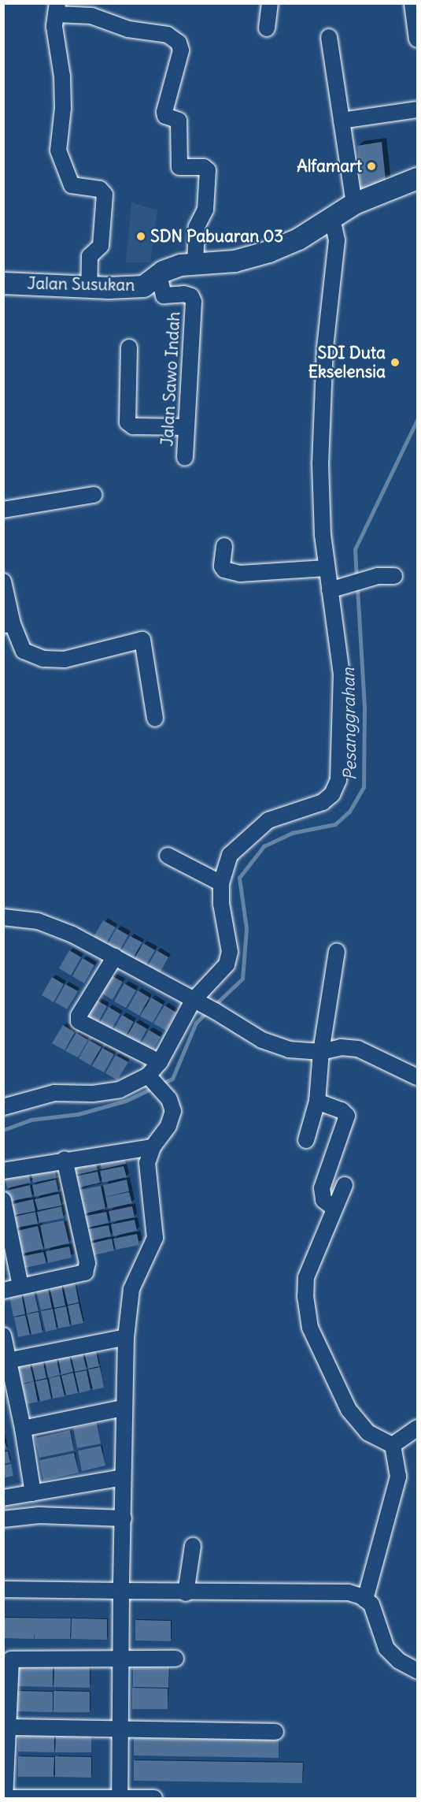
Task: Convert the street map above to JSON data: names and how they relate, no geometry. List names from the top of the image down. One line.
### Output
{"streets":{"street":["Jalan Susukan","Jalan Sawo Indah"]},"crossings":[["Jalan Susukan","Jalan Sawo Indah"]],"water":["Pesanggrahan"],"places":["Alfamart","SDN Pabuaran 03","SDI Duta Ekselensia"]}
